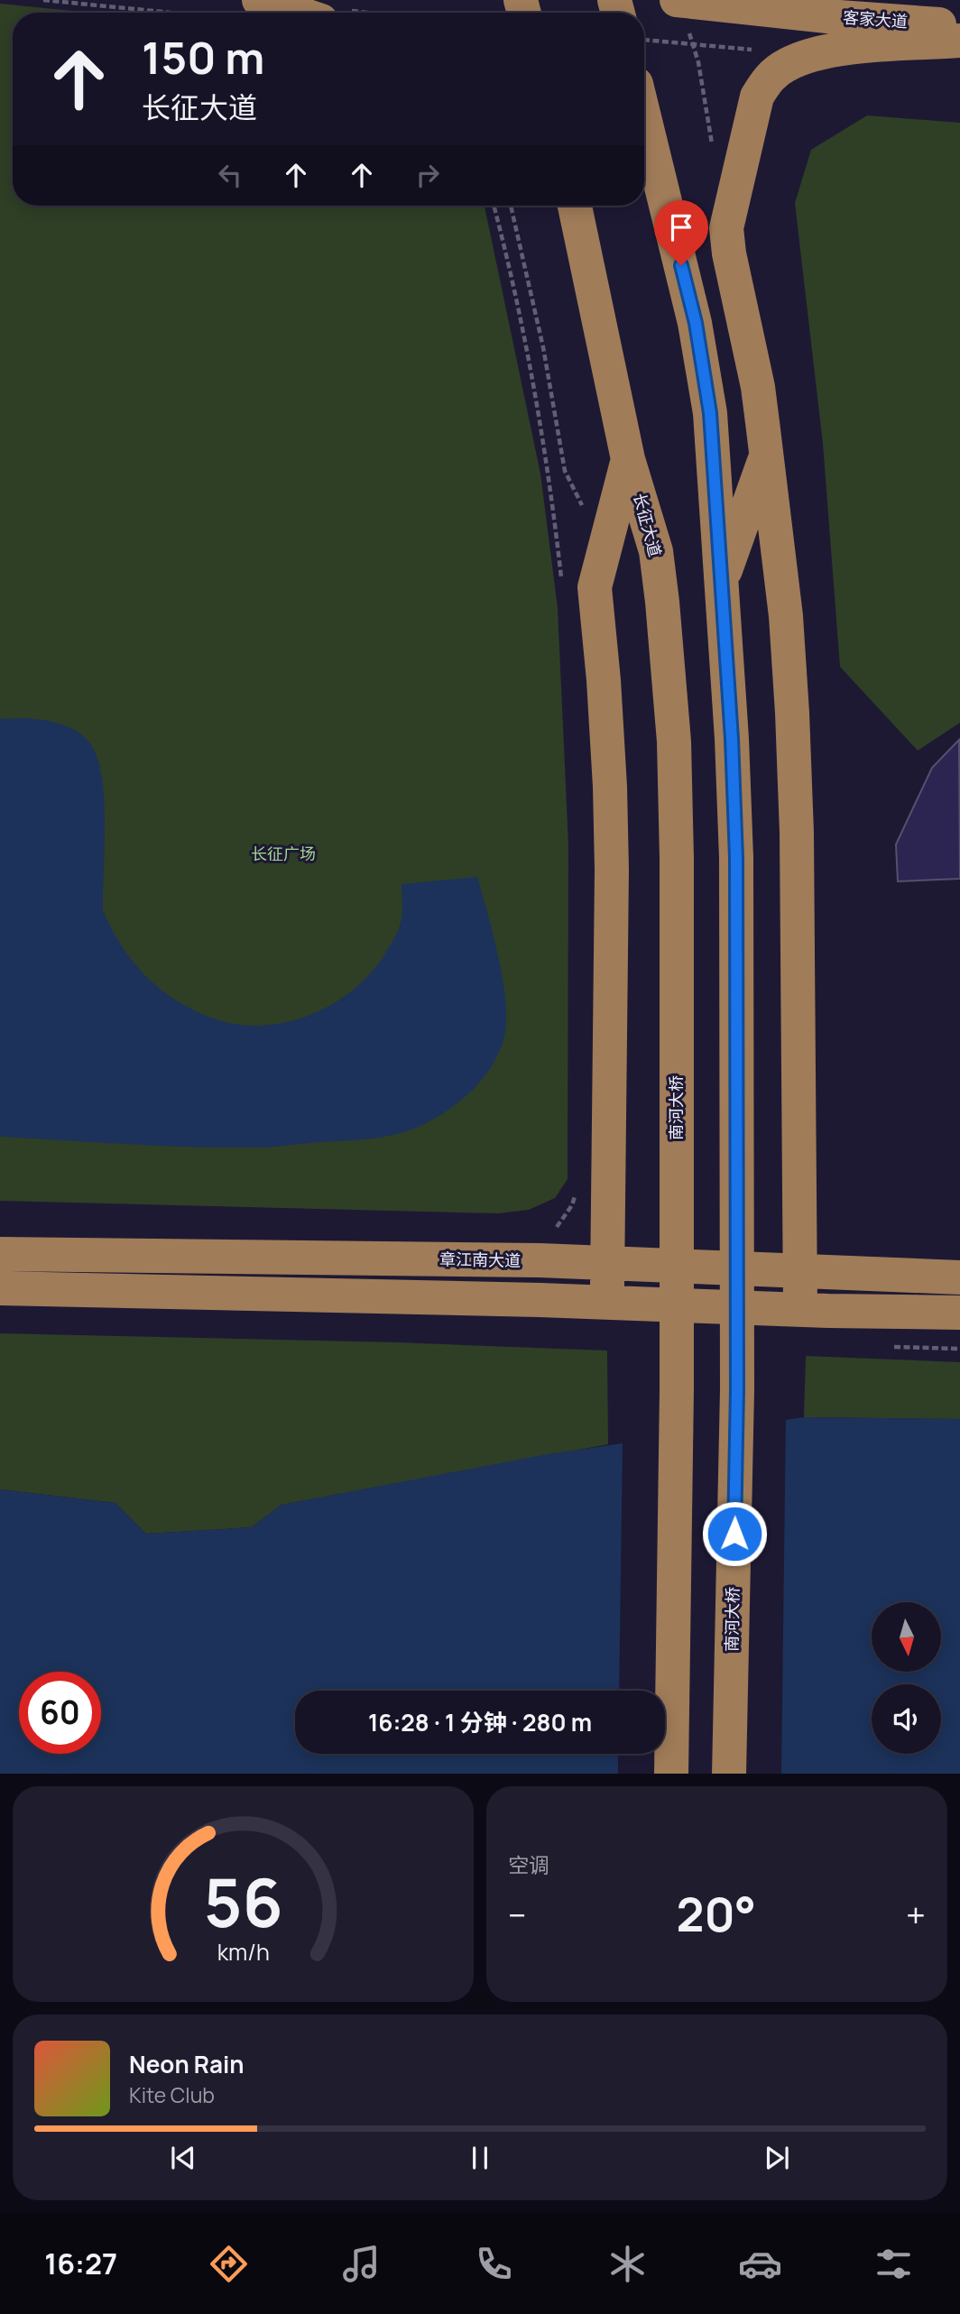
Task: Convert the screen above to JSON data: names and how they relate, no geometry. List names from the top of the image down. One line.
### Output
{"streets":{"main road":["客家大道","长征大道","南河大桥","章江南大道"]},"crossings":[["长征大道","南河大桥"]],"parks":["长征广场"],"north":"bottom","page":{"turn":["150 m","长征大道"],"limit":"60","trip":"16:28 · 1 分钟 · 280 m","tile":"空调","heat":["−","20°","+"],"song":["Neon Rain","Kite Club"],"tabs":"16:27","gauge":["56","km/h"]}}
